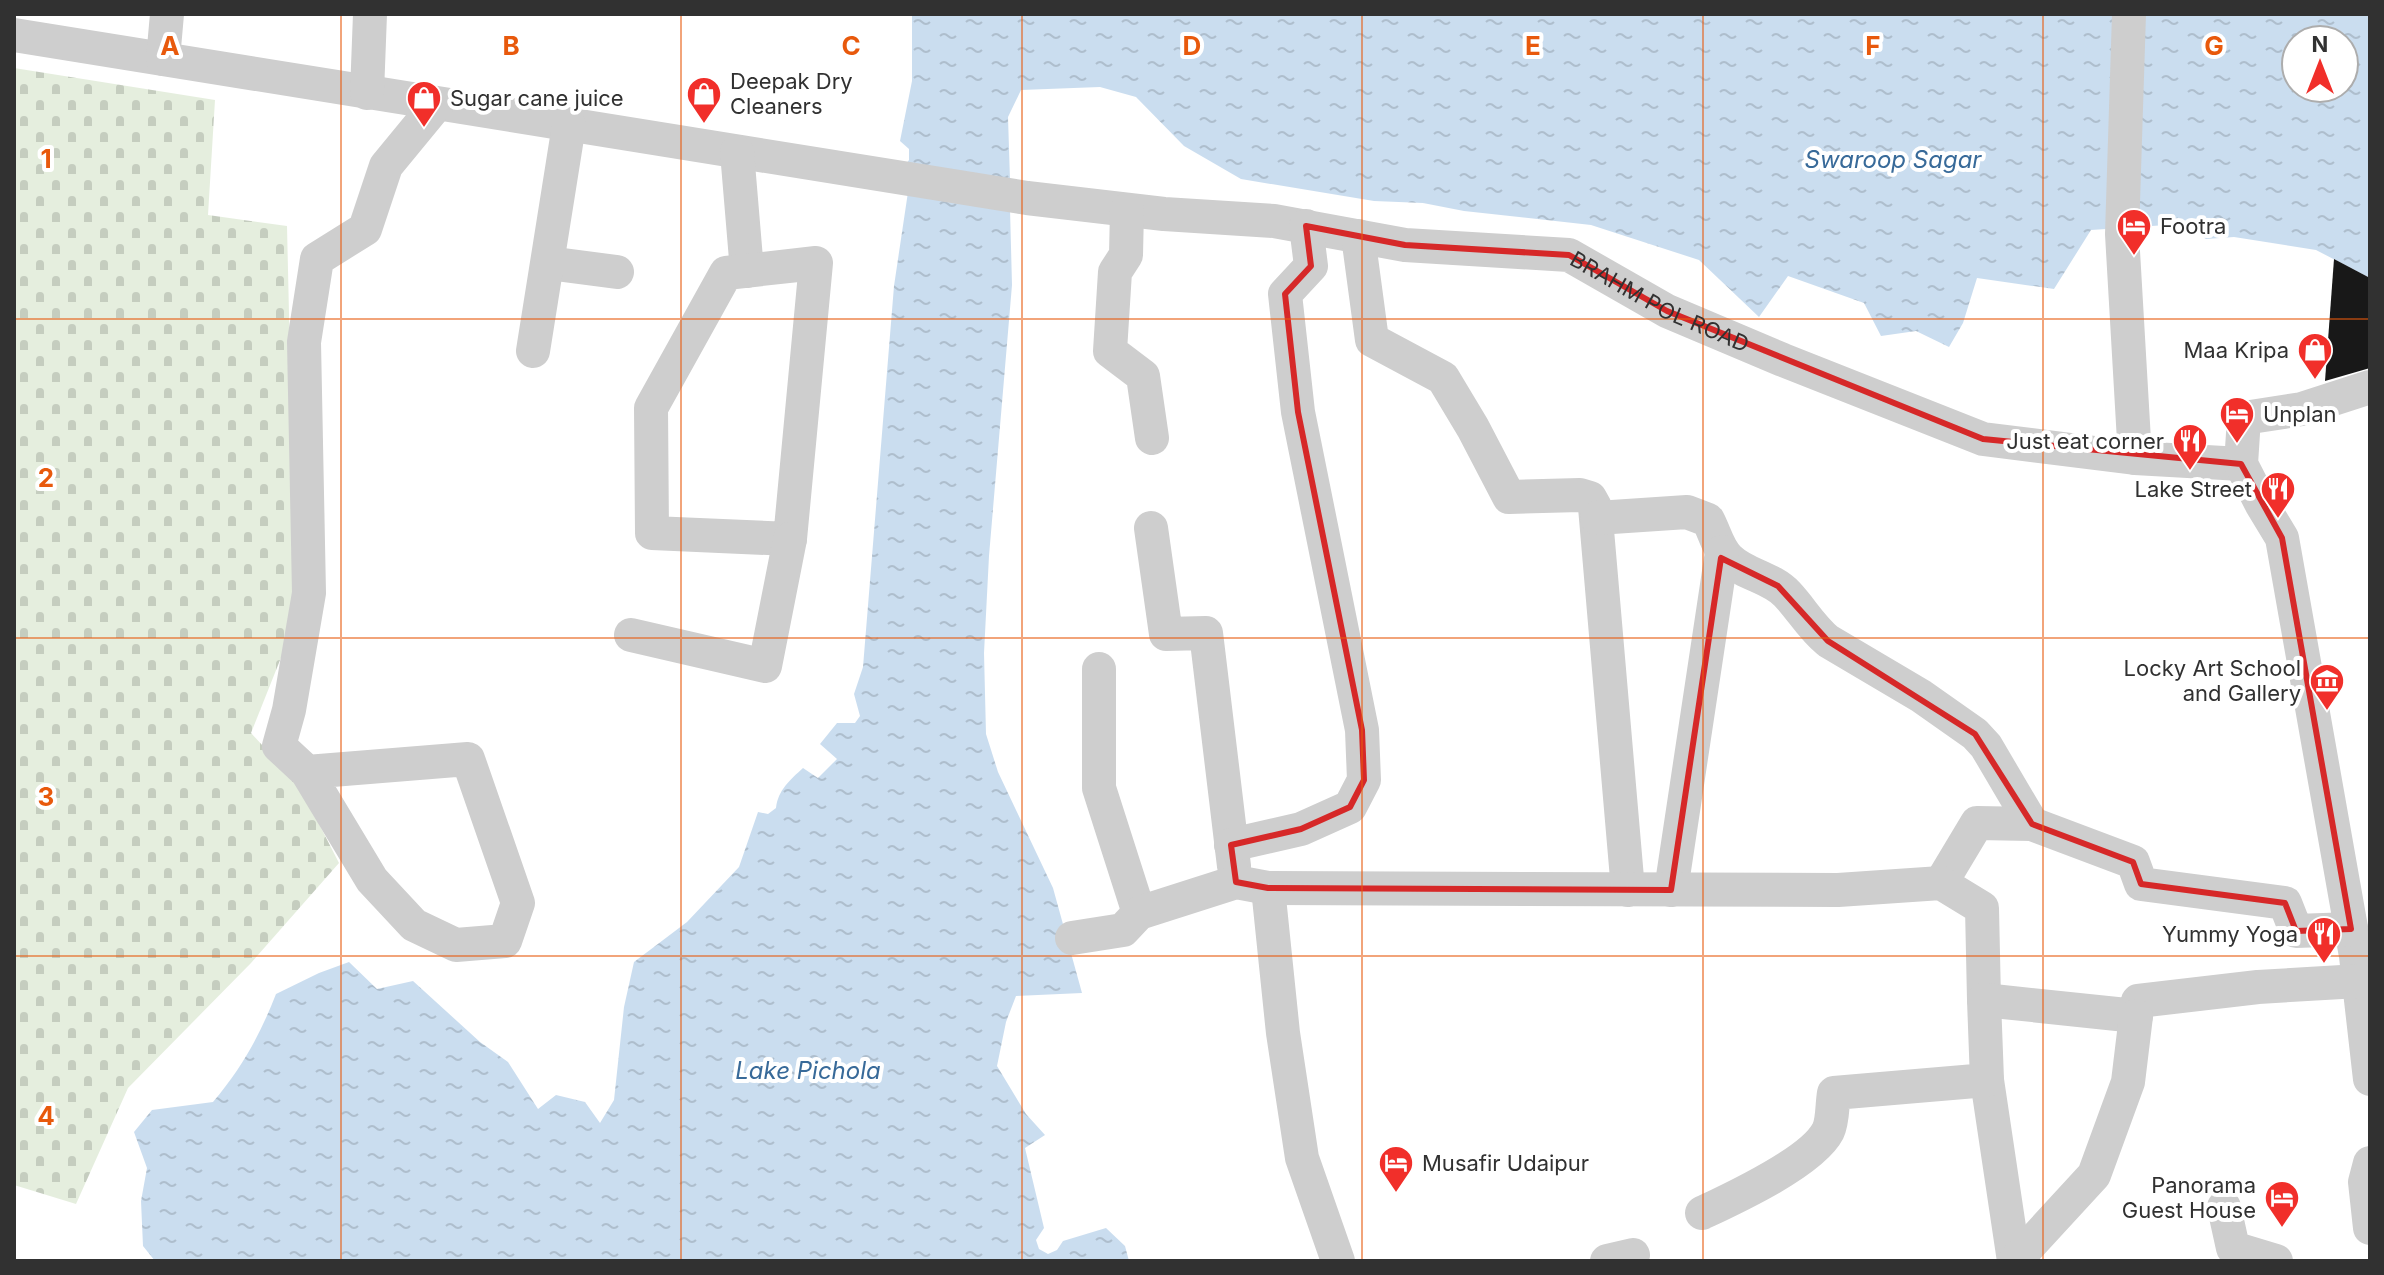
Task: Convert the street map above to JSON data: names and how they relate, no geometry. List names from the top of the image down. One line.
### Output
{"streets":{"street":["BRAHM POL ROAD"]},"water":["Swaroop Sagar","Lake Pichola"],"places":{"shop":["Deepak Dry Cleaners","Sugar cane juice","Maa Kripa"],"hotel":["Footra","Unplan","Musafir Udaipur","Panorama Guest House"],"restaurant":["Just eat corner","Lake Street","Yummy Yoga"],"museum":["Locky Art School and Gallery"]},"north":"top","grid":{"columns":["A","B","C","D","E","F","G"],"rows":["1","2","3","4"]}}
